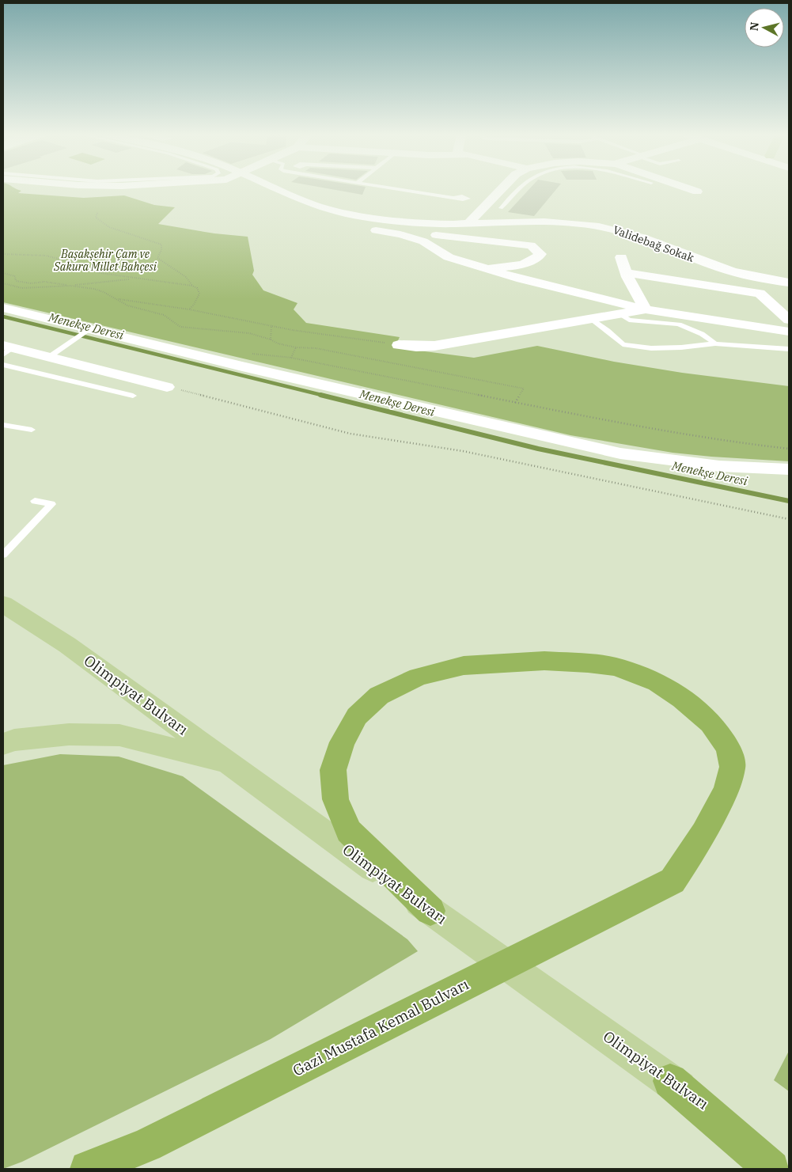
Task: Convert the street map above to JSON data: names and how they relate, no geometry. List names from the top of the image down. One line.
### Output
{"streets":{"highway":["Gazi Mustafa Kemal Bulvarı"],"main road":["Olimpiyat Bulvarı"],"street":["Validebağ Sokak"]},"crossings":[["Olimpiyat Bulvarı","Gazi Mustafa Kemal Bulvarı"]],"water":["Menekşe Deresi"],"parks":["Başakşehir Çam ve Sakura Millet Bahçesi"],"north":"left"}
